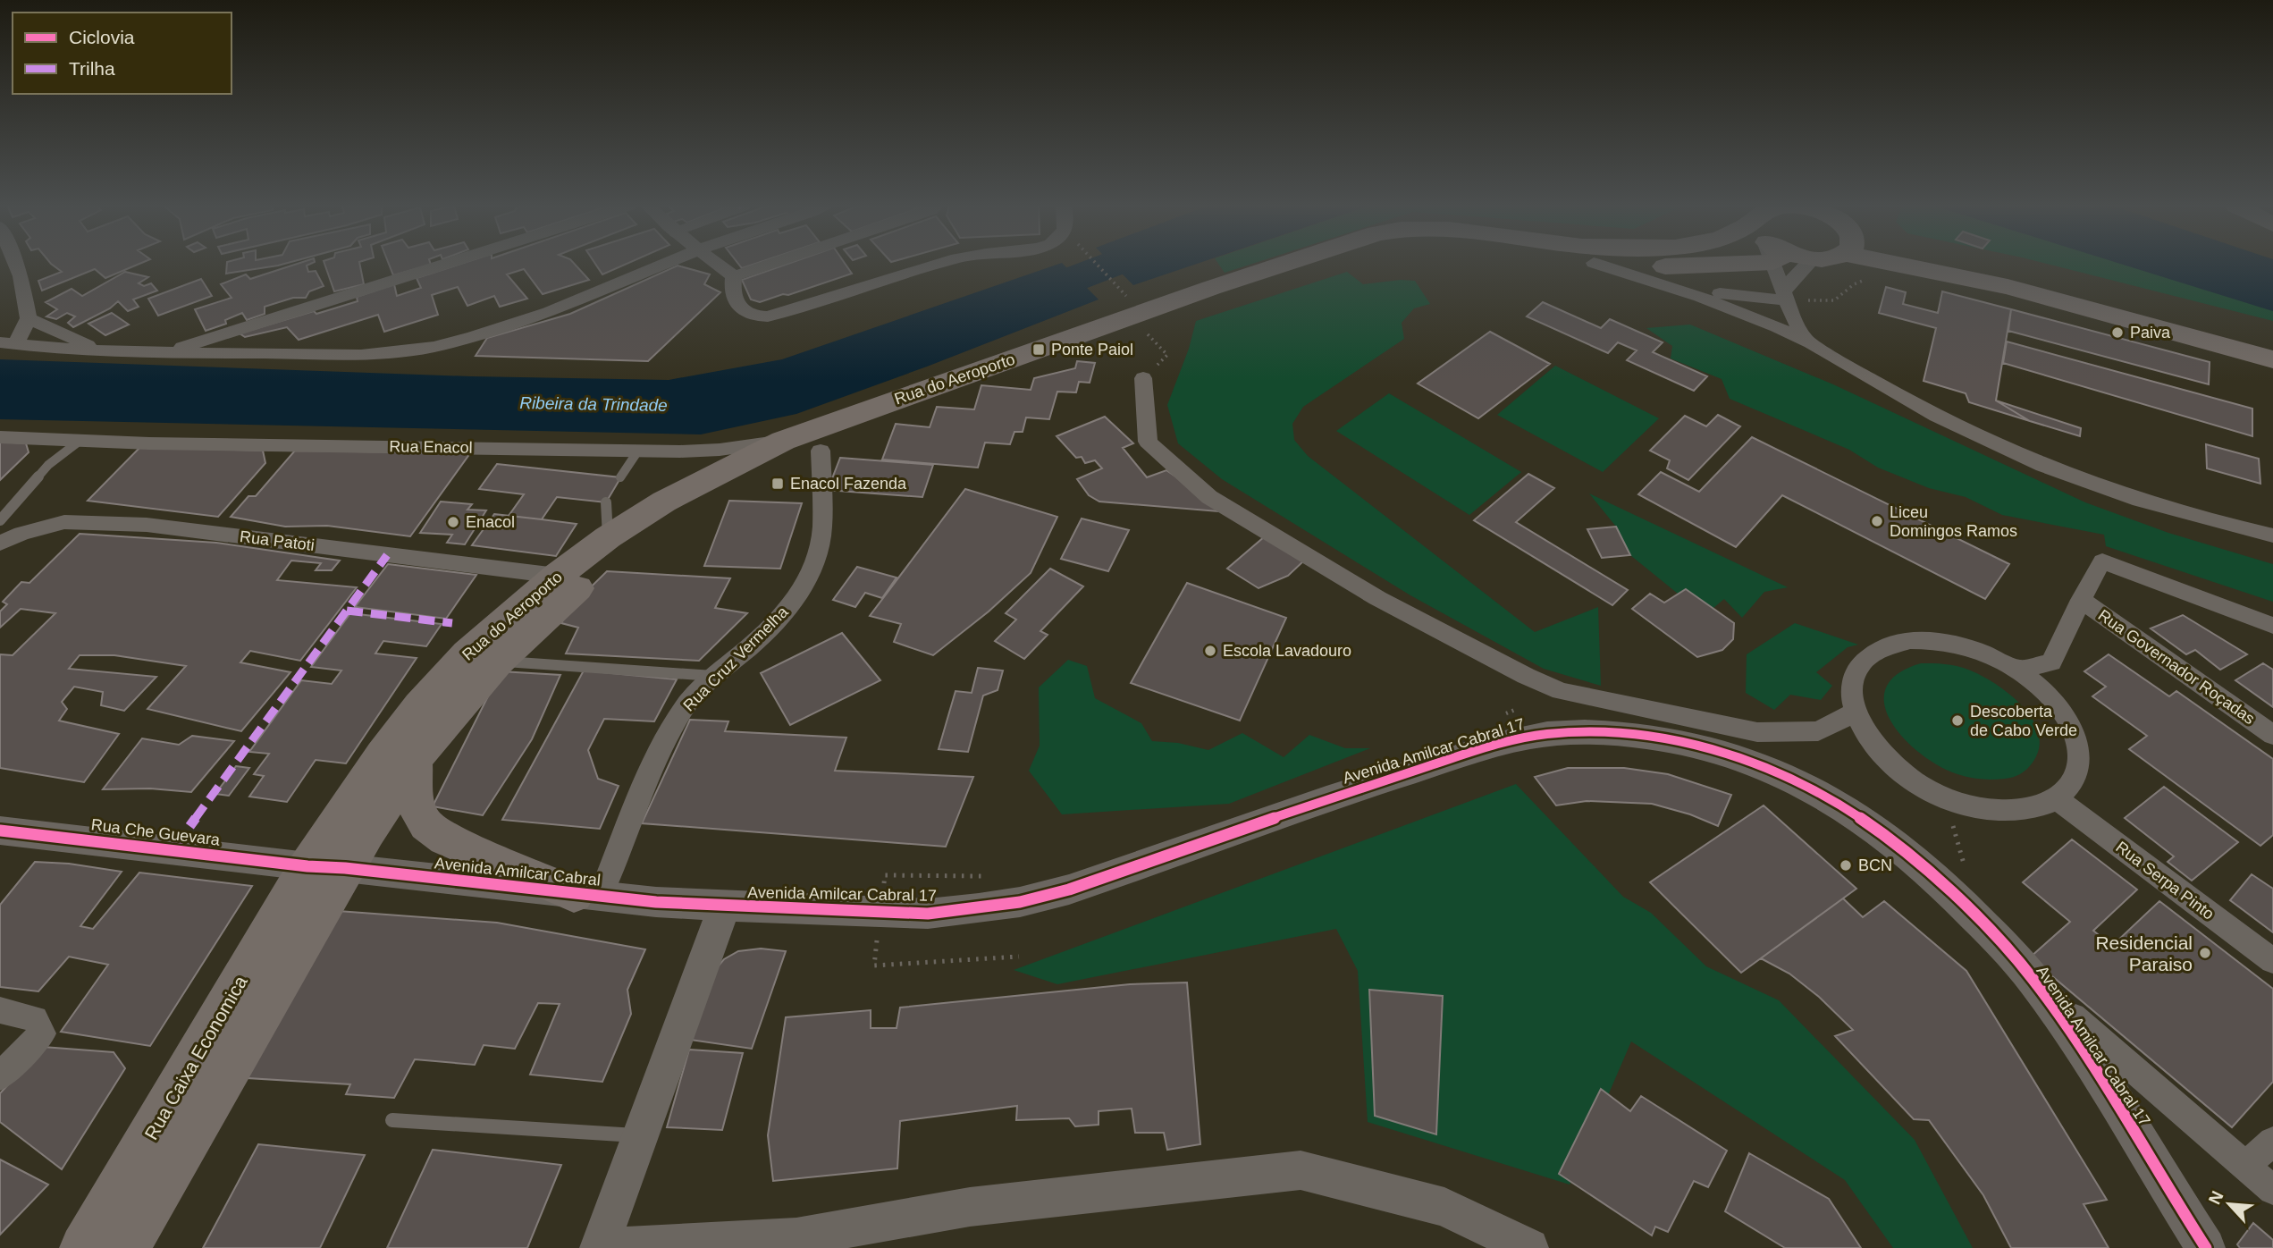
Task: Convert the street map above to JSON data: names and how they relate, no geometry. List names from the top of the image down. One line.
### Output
{"streets":{"main road":["Rua do Aeroporto","Rua Caixa Economica"],"street":["Rua Enacol","Rua Patoti","Rua Cruz Vermelha","Rua Governador Roçadas","Avenida Amilcar Cabral 17","Rua Che Guevara","Avenida Amilcar Cabral","Rua Serpa Pinto"]},"crossings":[["Rua do Aeroporto","Rua Enacol"],["Rua do Aeroporto","Rua Patoti"],["Rua do Aeroporto","Rua Cruz Vermelha"],["Rua do Aeroporto","Rua Che Guevara"],["Rua do Aeroporto","Avenida Amilcar Cabral"],["Rua do Aeroporto","Rua Caixa Economica"],["Rua Cruz Vermelha","Avenida Amilcar Cabral"],["Avenida Amilcar Cabral 17","Avenida Amilcar Cabral"],["Rua Che Guevara","Avenida Amilcar Cabral"],["Rua Che Guevara","Rua Caixa Economica"],["Avenida Amilcar Cabral","Rua Caixa Economica"]],"water":["Ribeira da Trindade"],"places":{"other":["Paiva","Liceu Domingos Ramos","Enacol","Escola Lavadouro","Descoberta de Cabo Verde","BCN","Residencial Paraiso"],"transit":["Ponte Paiol","Enacol Fazenda"]},"legend":["Ciclovia","Trilha"],"north":"top left"}
